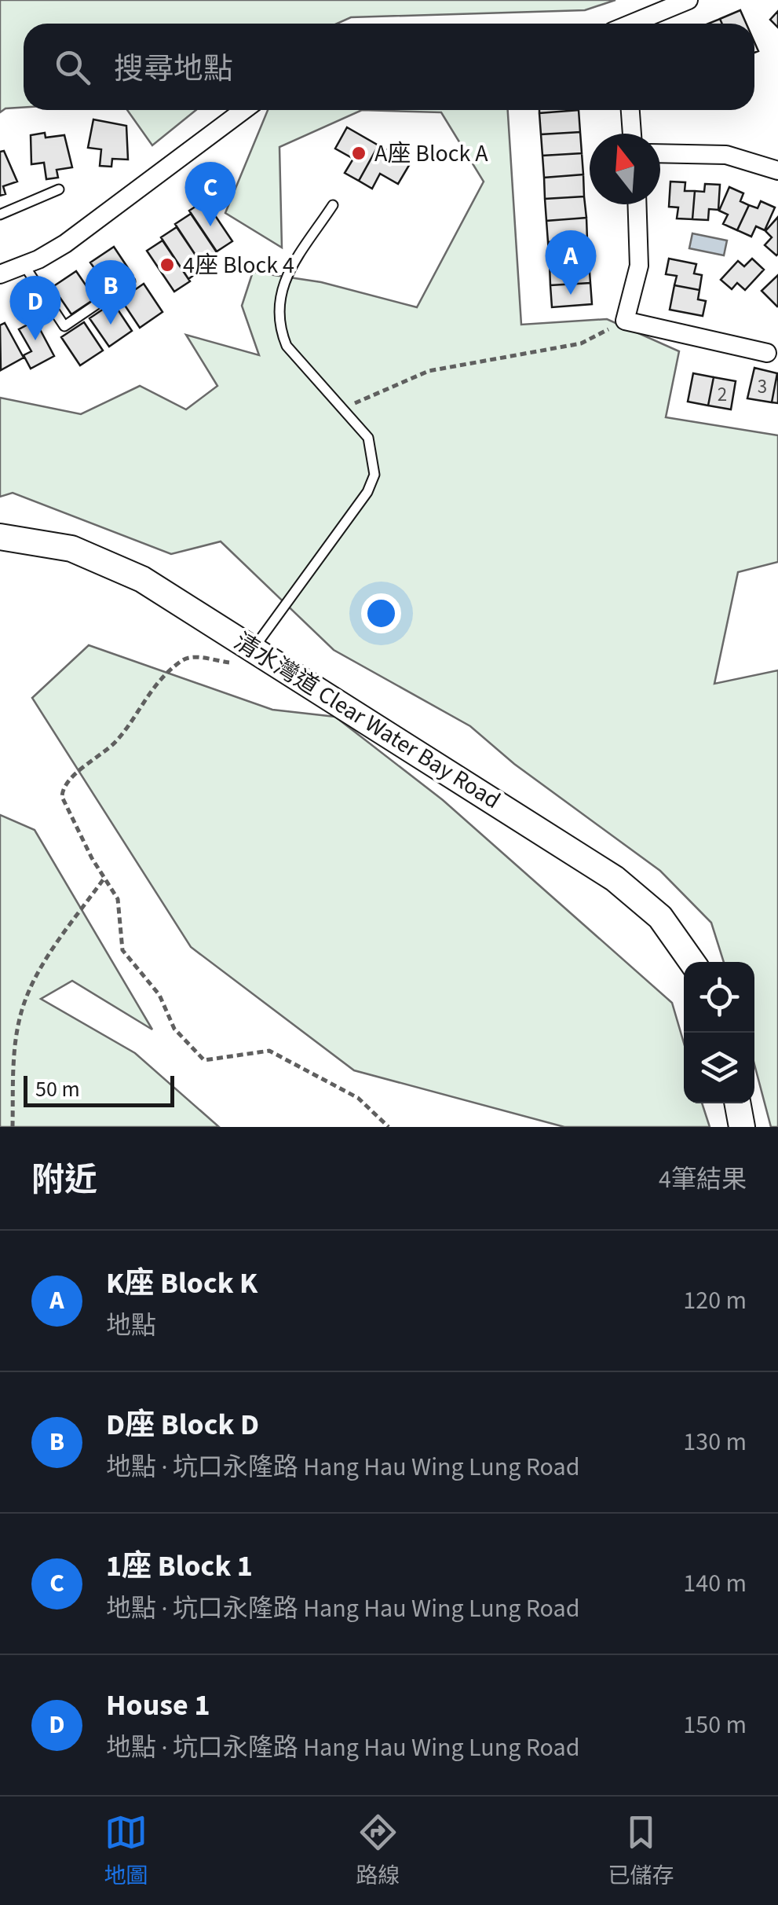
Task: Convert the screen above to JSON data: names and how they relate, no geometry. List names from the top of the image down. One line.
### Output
{"streets":{"main road":["清水灣道 Clear Water Bay Road"]},"places":["A座 Block A","4座 Block 4"],"house_numbers":["3","2"],"scale_bar":"50 m","north":"top","page":{"search":"搜尋地點","pins":["C","A","B","D"],"scale":"50 m","heading":["附近","4筆結果"],"list":[{"mark":"A","name":"K座 Block K","note":"地點","value":"120 m"},{"mark":"B","name":"D座 Block D","note":"地點 · 坑口永隆路 Hang Hau Wing Lung Road","value":"130 m"},{"mark":"C","name":"1座 Block 1","note":"地點 · 坑口永隆路 Hang Hau Wing Lung Road","value":"140 m"},{"mark":"D","name":"House 1","note":"地點 · 坑口永隆路 Hang Hau Wing Lung Road","value":"150 m"}],"nav":["地圖","路線","已儲存"]}}
